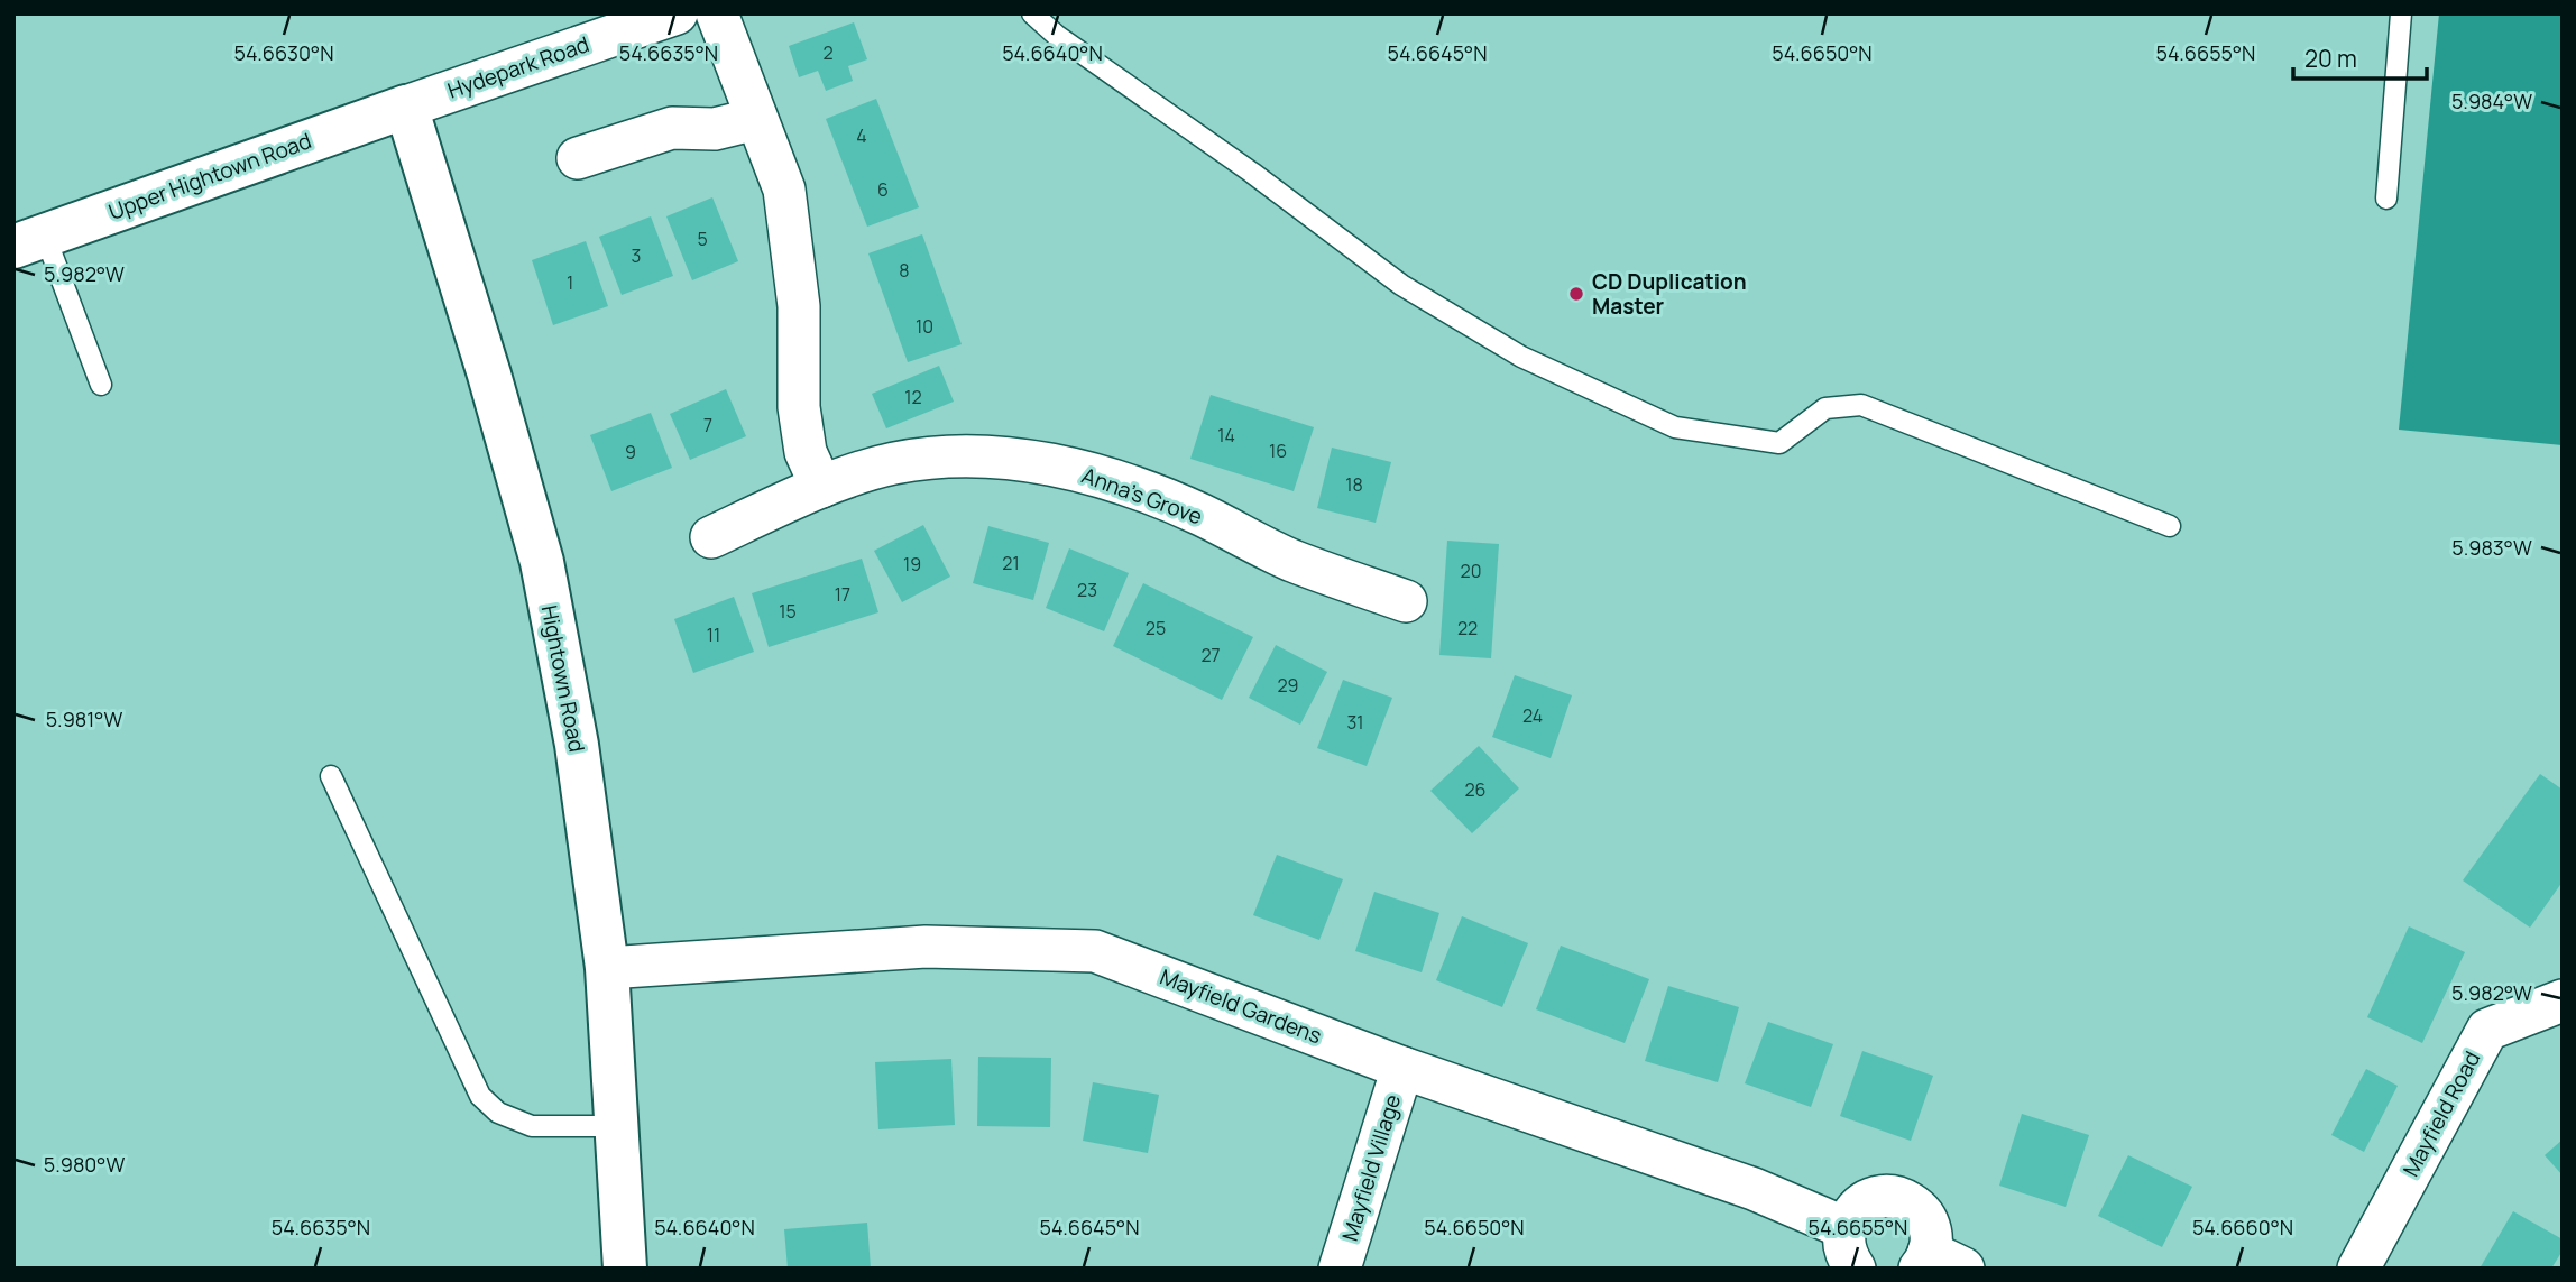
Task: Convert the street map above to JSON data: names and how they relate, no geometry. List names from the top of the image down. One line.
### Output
{"streets":{"main road":["Upper Hightown Road","Hightown Road"],"street":["Hydepark Road","Anna's Grove","Mayfield Gardens","Mayfield Road","Mayfield Village"]},"crossings":[["Hydepark Road","Upper Hightown Road"],["Hydepark Road","Hightown Road"],["Upper Hightown Road","Hightown Road"],["Hightown Road","Mayfield Gardens"],["Mayfield Gardens","Mayfield Village"]],"places":["CD Duplication Master"],"house_numbers":["2","4","6","5","3","8","1","10","12","7","14","16","9","18","21","19","20","23","17","15","25","22","11","27","29","24","31","26"],"scale_bar":"20 m","coordinates":["54.6630°N","54.6635°N","54.6640°N","54.6645°N","54.6650°N","54.6655°N","5.984°W","5.982°W","5.983°W","5.981°W","5.980°W","54.6660°N"]}
